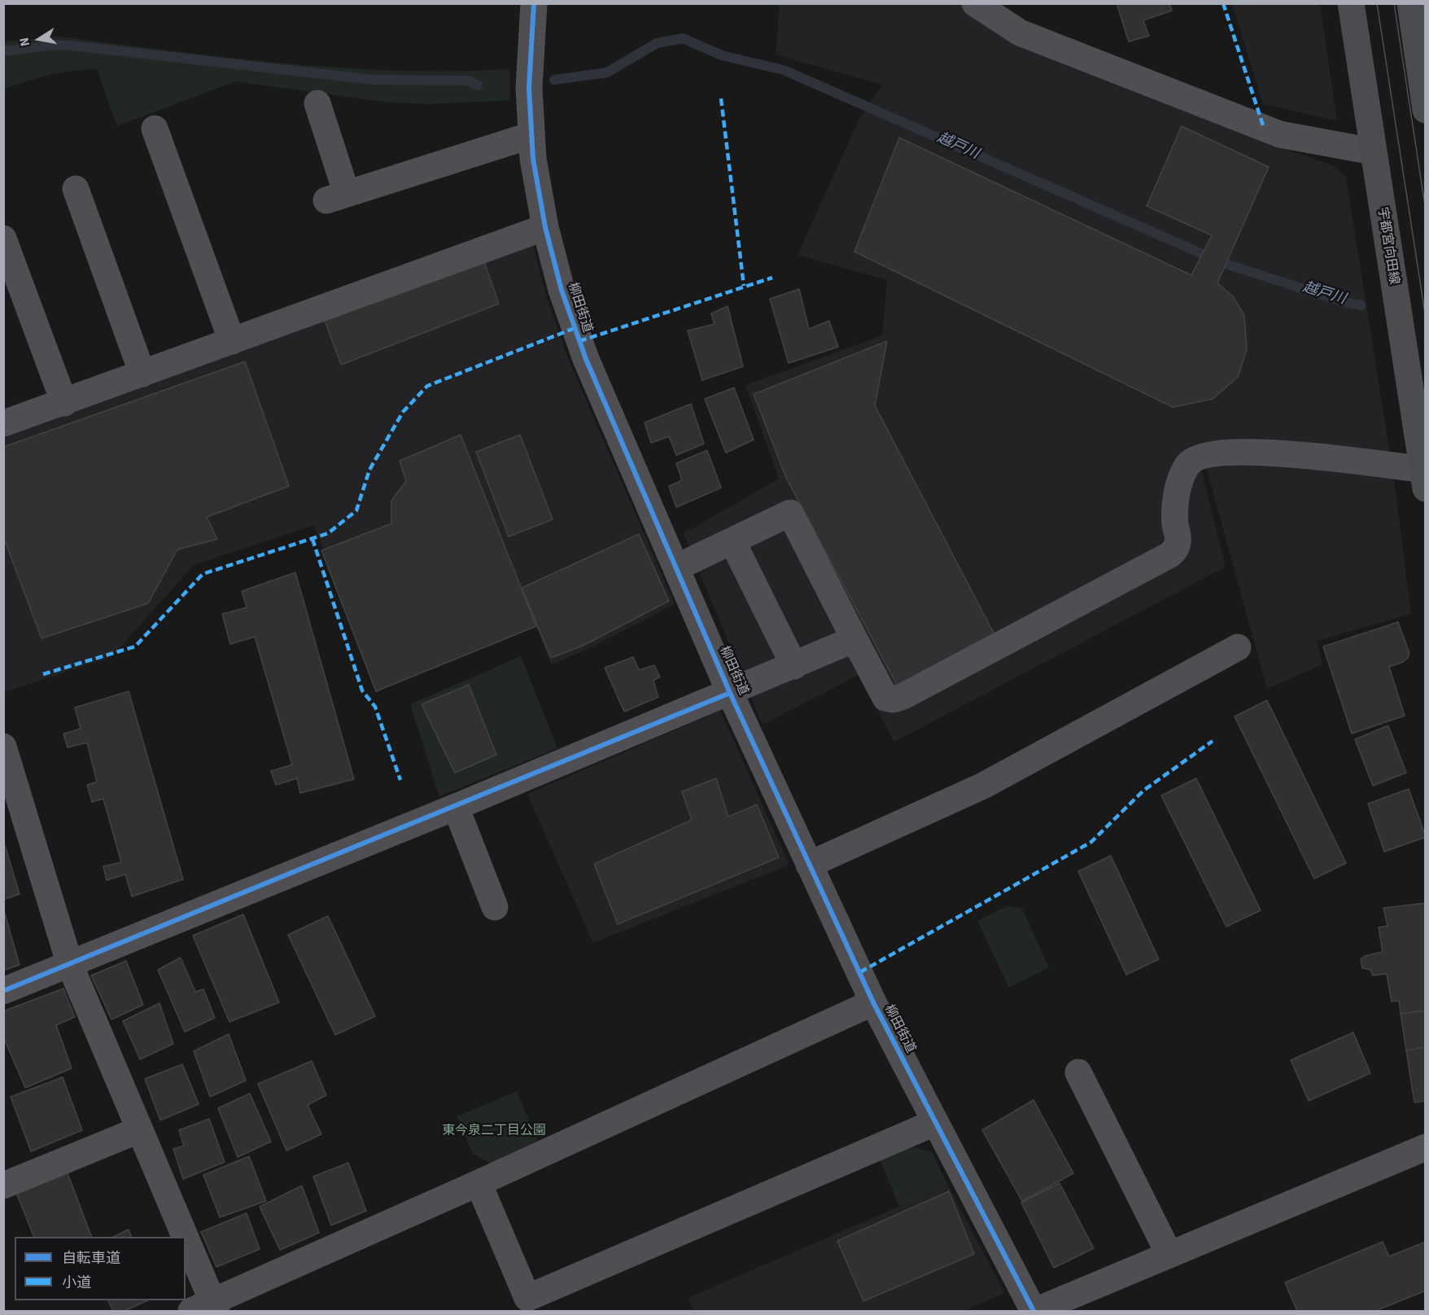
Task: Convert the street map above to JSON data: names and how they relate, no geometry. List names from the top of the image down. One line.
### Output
{"streets":{"main road":["宇都宮向田線"],"street":["柳田街道"]},"water":["越戸川"],"parks":["東今泉二丁目公園"],"legend":["自転車道","小道"],"north":"left"}
